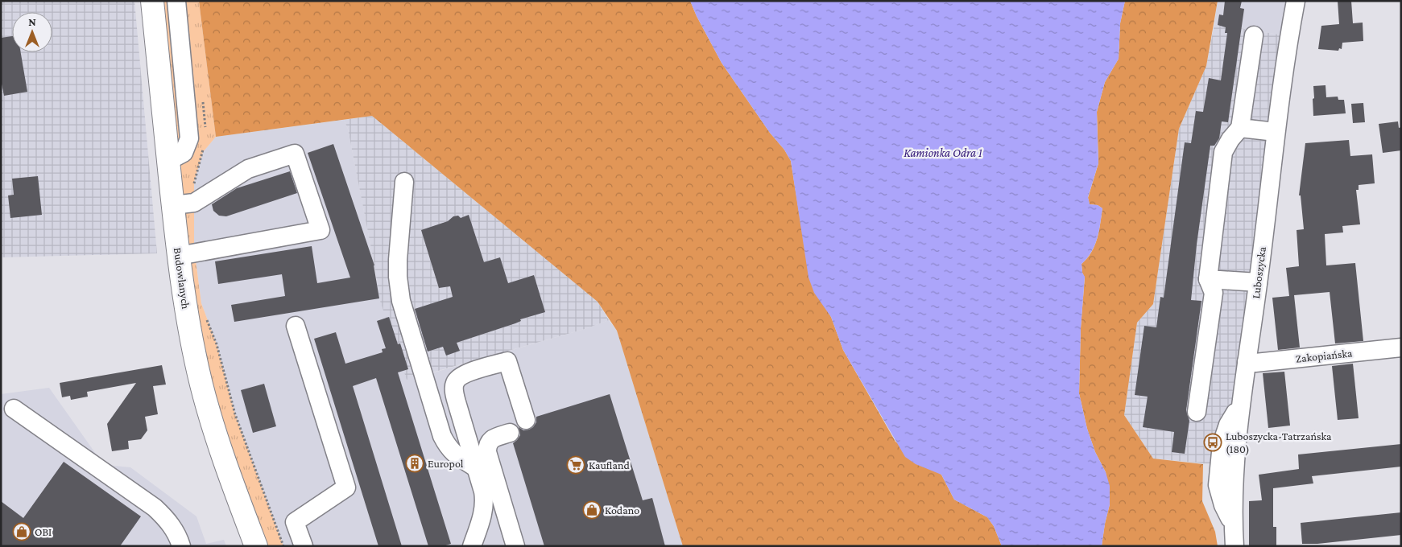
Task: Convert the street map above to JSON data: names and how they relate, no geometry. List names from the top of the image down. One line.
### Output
{"streets":{"main road":["Budowlanych"],"street":["Luboszycka","Zakopiańska"]},"crossings":[["Luboszycka","Zakopiańska"]],"water":["Kamionka Odra 1"],"places":{"bus stop":["Luboszycka-Tatrzańska (180)"],"building":["Europol"],"supermarket":["Kaufland"],"shop":["Kodano","OBI"]},"north":"top"}
